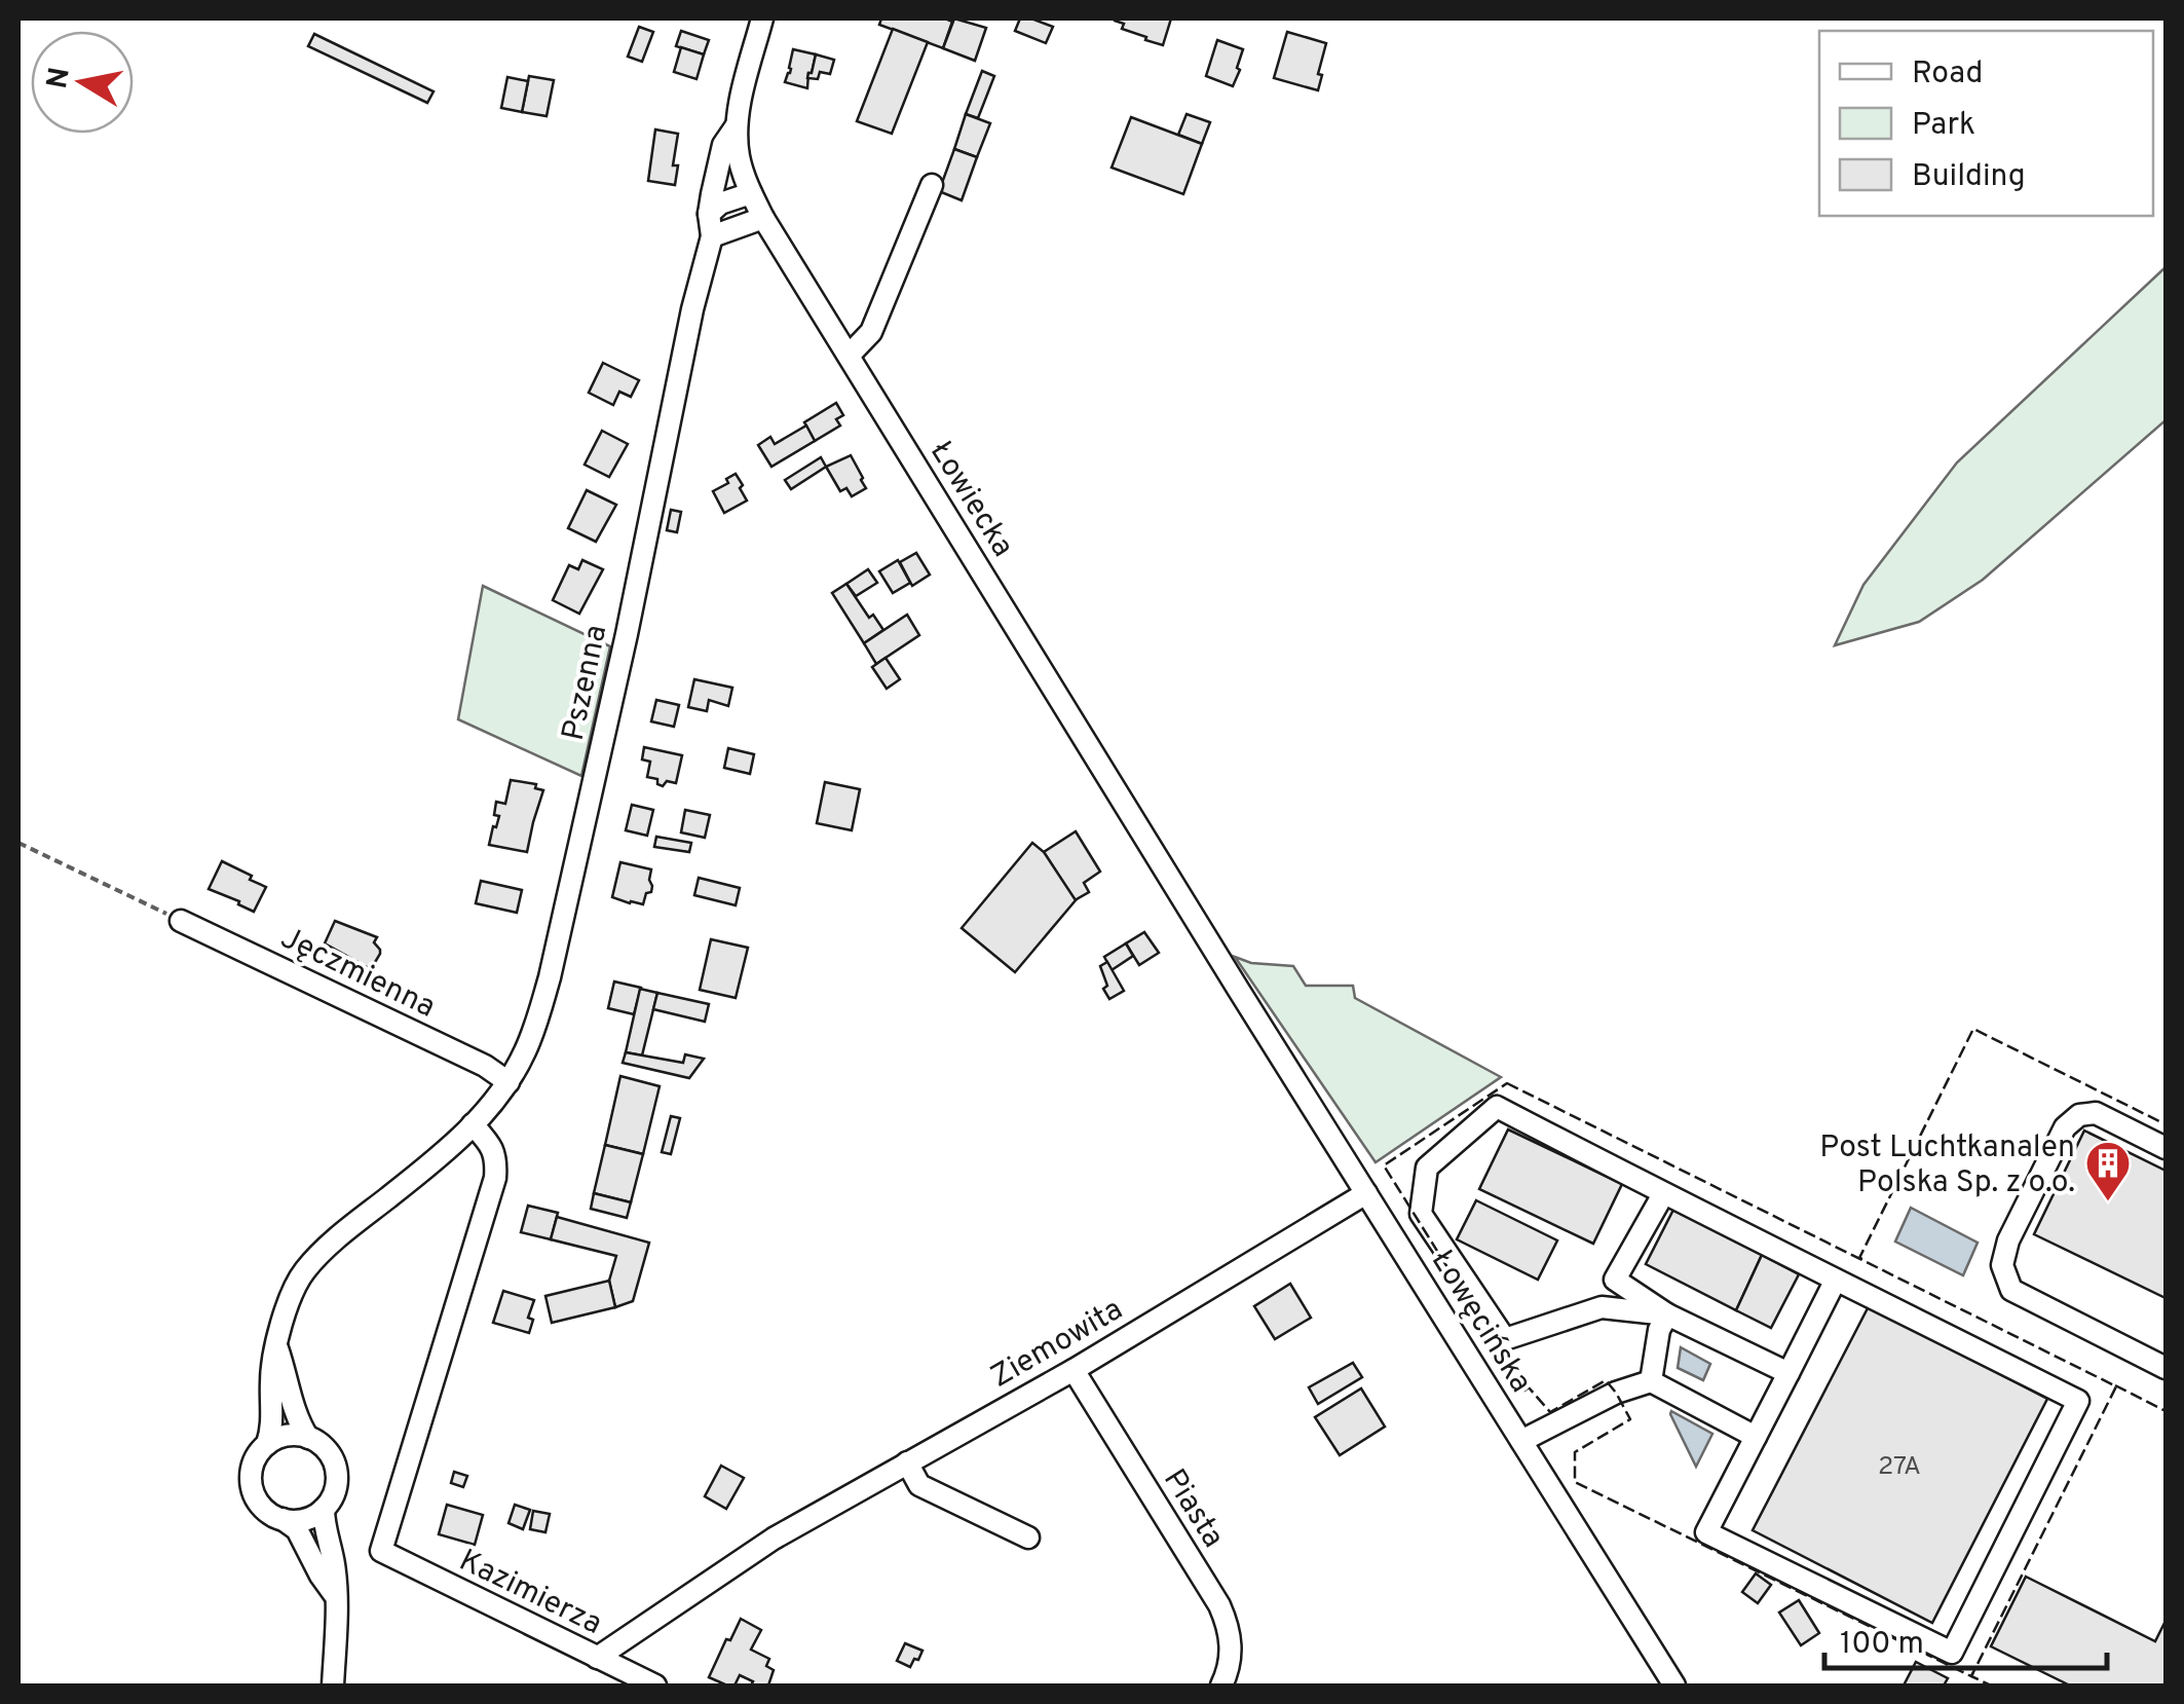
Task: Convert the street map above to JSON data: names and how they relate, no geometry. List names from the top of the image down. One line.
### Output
{"streets":{"street":["Łowiecka","Pszenna","Jęczmienna","Łowęcińska","Ziemowita","Piasta","Kazimierza"]},"crossings":[["Łowiecka","Pszenna"],["Łowiecka","Łowęcińska"],["Pszenna","Jęczmienna"],["Pszenna","Kazimierza"],["Łowęcińska","Ziemowita"],["Ziemowita","Piasta"],["Ziemowita","Kazimierza"]],"places":{"building":["Post Luchtkanalen Polska Sp. z o.o."]},"house_numbers":["27A"],"legend":["Road","Park","Building"],"scale_bar":"100 m","north":"left"}
